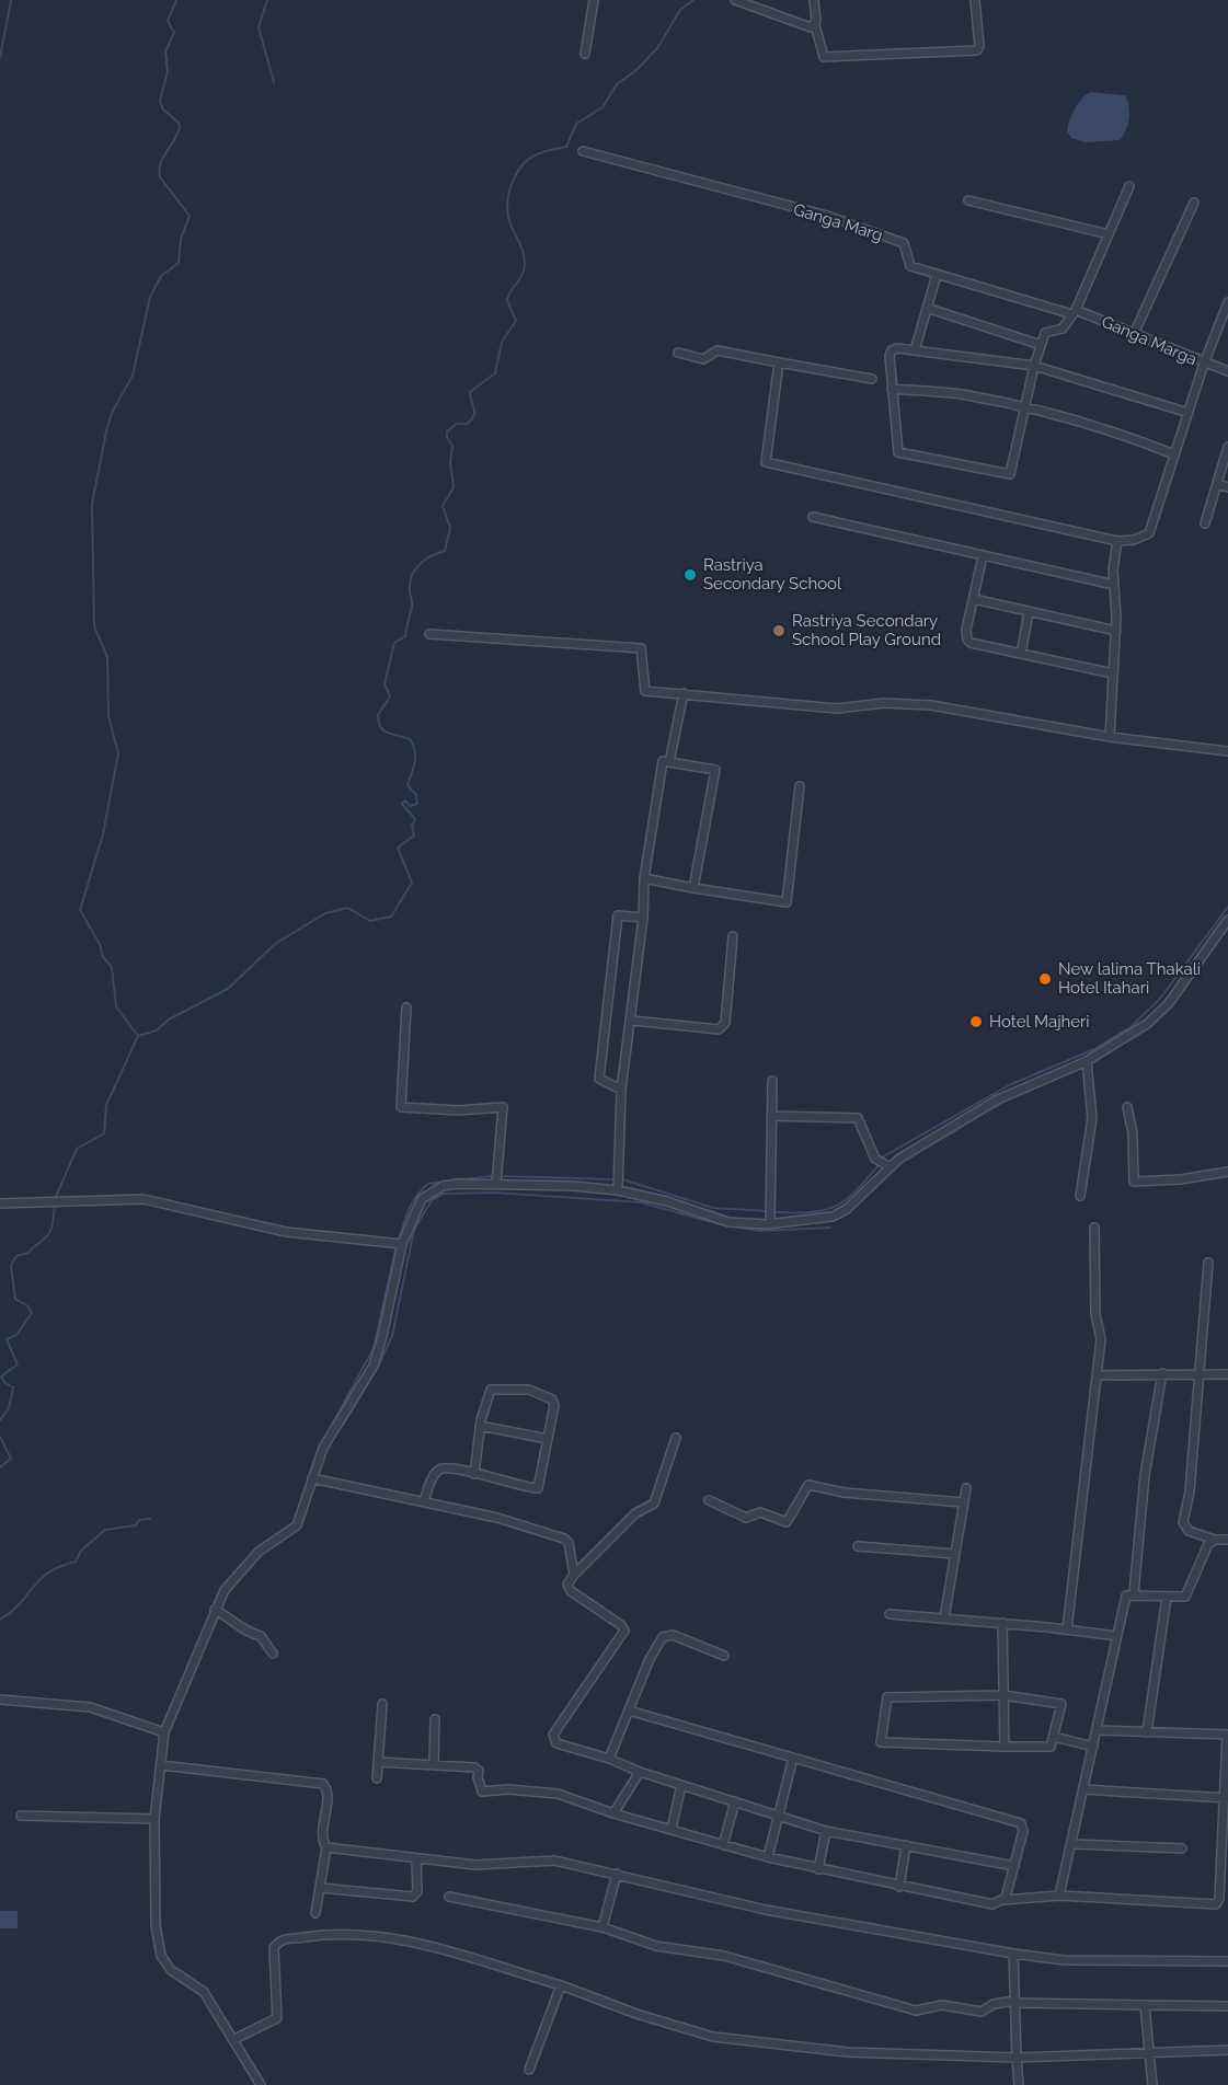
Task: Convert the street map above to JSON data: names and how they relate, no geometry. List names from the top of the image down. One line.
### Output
{"streets":{"street":["Ganga Marg","Ganga Marga"]},"crossings":[["Ganga Marg","Ganga Marga"]],"places":["Rastriya Secondary School","Rastriya Secondary School Play Ground","New lalima Thakali Hotel Itahari","Hotel Majheri"]}
